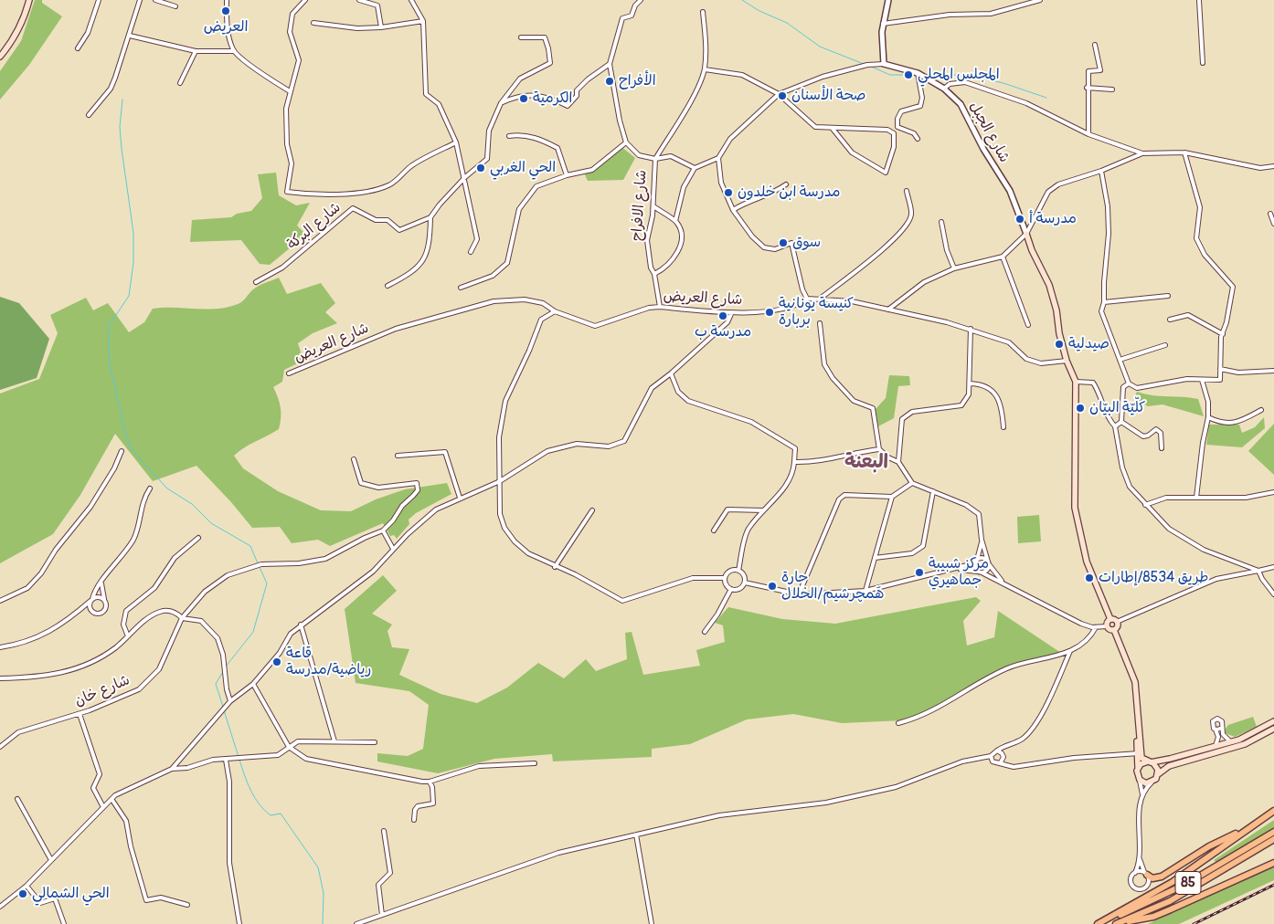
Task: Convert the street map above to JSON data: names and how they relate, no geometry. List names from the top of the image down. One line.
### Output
{"streets":{"highway":["85"],"street":["شارع الجبل","شارع الافراح","شارع البركة","شارع العريض","شارع خان"]},"crossings":[["شارع الافراح","شارع العريض"]],"districts":["البعنة"],"places":["العريض","المجلس المحلي","الأفراح","صحة الأسنان","الكرمية","الحي الغربي","مدرسة ابن خلدون","مدرسة أ","سوق","كنيسة يونانية بربارة","مدرسة ب","صيدلية","كلّيّة البيّان","مركز شبيبة جماهيري","طريق 8534/إطارات","حارة هَمچرشيم/الخلال","قاعة رياضية/مدرسة","الحي الشمالي"]}
